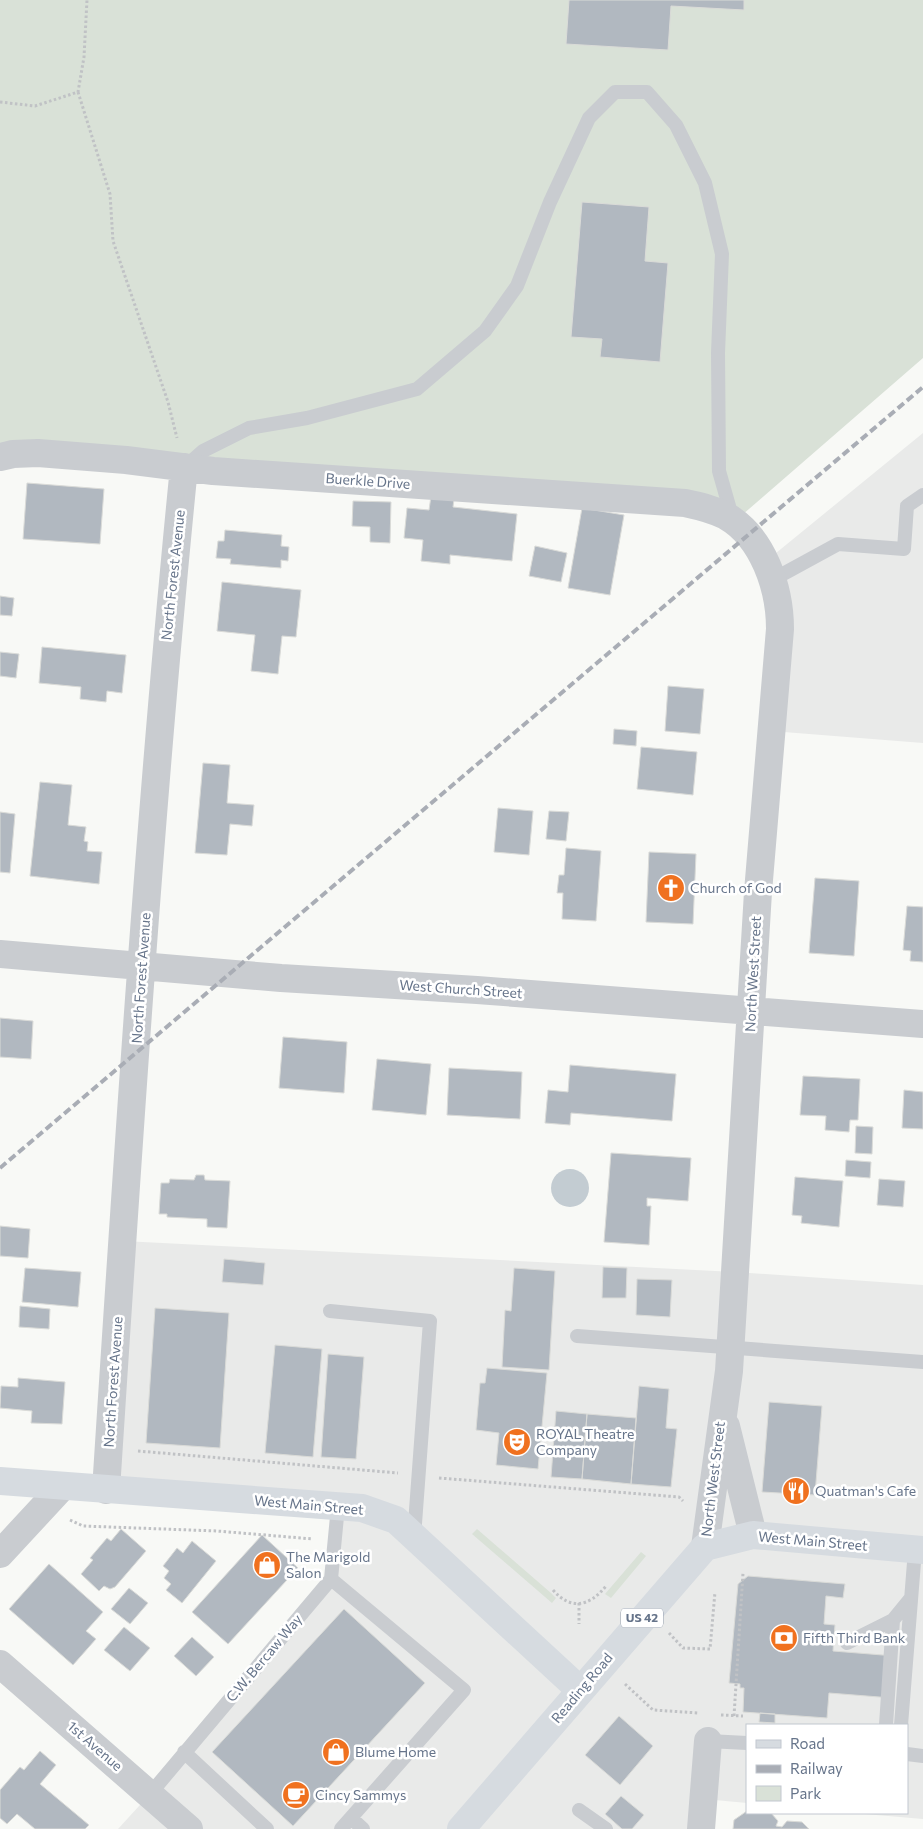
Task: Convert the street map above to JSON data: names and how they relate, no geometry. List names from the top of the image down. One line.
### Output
{"streets":{"main road":["West Main Street","US 42","Reading Road"],"street":["Buerkle Drive","North Forest Avenue","North West Street","West Church Street","1st Avenue"],"lane":["C.W. Bercaw Way"]},"crossings":[["Buerkle Drive","North Forest Avenue"],["Buerkle Drive","North West Street"],["North Forest Avenue","West Church Street"],["North Forest Avenue","West Main Street"],["North West Street","West Church Street"],["North West Street","West Main Street"],["North West Street","Reading Road"],["West Main Street","Reading Road"],["C.W. Bercaw Way","1st Avenue"]],"places":{"church":["Church of God"],"theatre":["ROYAL Theatre Company"],"restaurant":["Quatman's Cafe"],"shop":["The Marigold Salon","Blume Home"],"bank":["Fifth Third Bank"],"cafe":["Cincy Sammys"]},"legend":["Road","Railway","Park"]}
